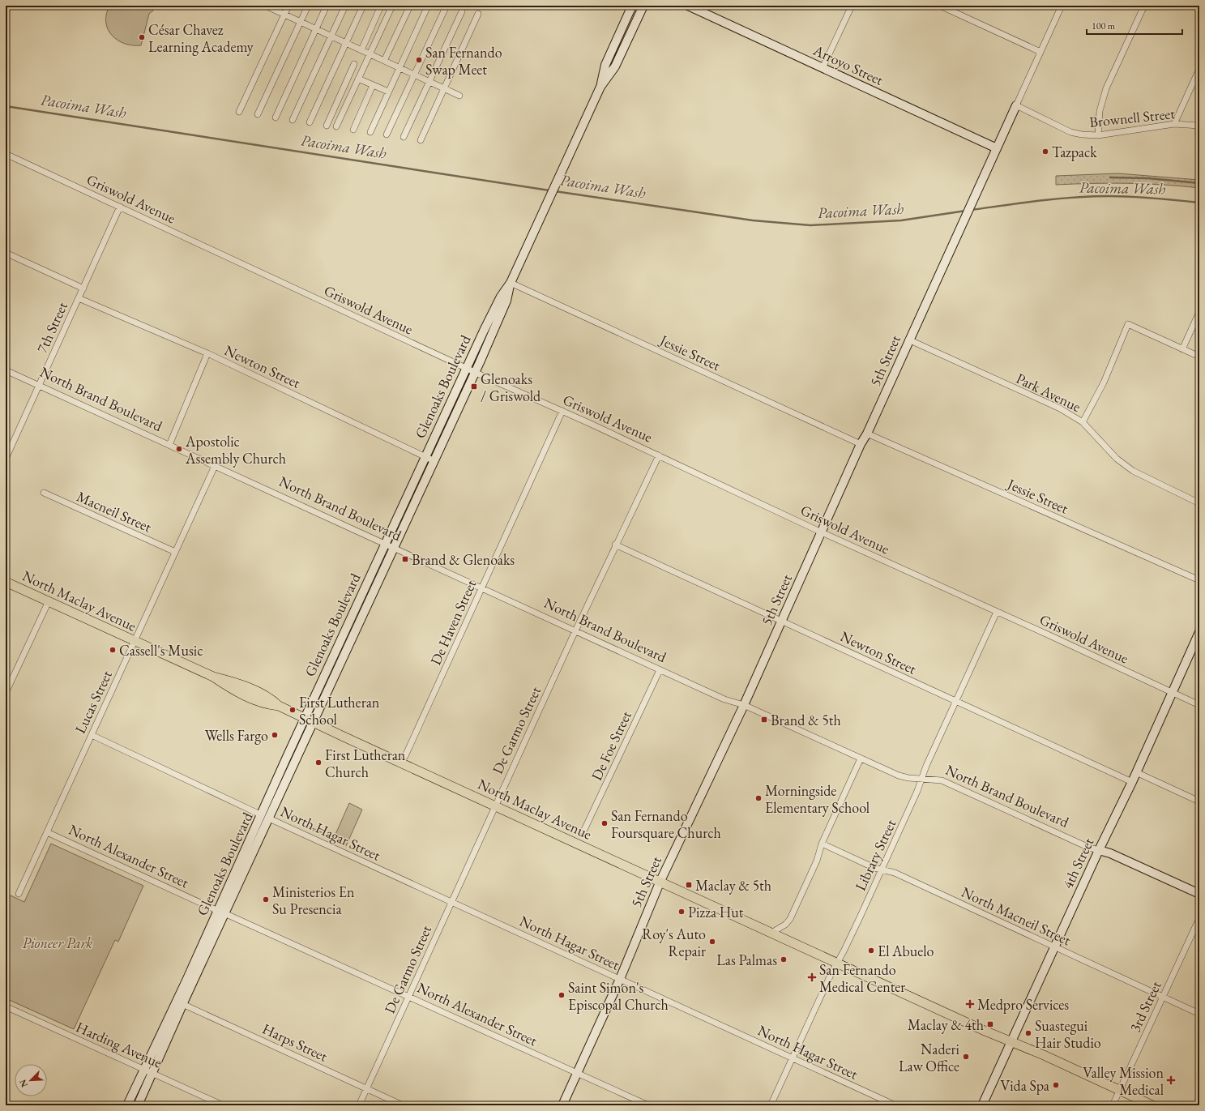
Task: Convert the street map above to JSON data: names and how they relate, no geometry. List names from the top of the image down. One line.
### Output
{"streets":{"main road":["North Maclay Avenue"],"street":["Arroyo Street","Brownell Street","Griswold Avenue","7th Street","Jessie Street","5th Street","Newton Street","Glenoaks Boulevard","Park Avenue","North Brand Boulevard","Macneil Street","De Haven Street","Lucas Street","De Garmo Street","De Foe Street","North Hagar Street","Library Street","North Alexander Street","4th Street","North Macneil Street","3rd Street","Harps Street","Harding Avenue"]},"crossings":[["Arroyo Street","5th Street"],["Brownell Street","5th Street"],["Griswold Avenue","7th Street"],["Griswold Avenue","5th Street"],["Griswold Avenue","Glenoaks Boulevard"],["Griswold Avenue","De Haven Street"],["Griswold Avenue","De Garmo Street"],["Griswold Avenue","Library Street"],["Griswold Avenue","4th Street"],["7th Street","Newton Street"],["7th Street","North Brand Boulevard"],["Jessie Street","5th Street"],["Jessie Street","Glenoaks Boulevard"],["5th Street","Newton Street"],["5th Street","Park Avenue"],["5th Street","North Brand Boulevard"],["5th Street","North Maclay Avenue"],["5th Street","North Hagar Street"],["5th Street","North Alexander Street"],["Newton Street","Glenoaks Boulevard"],["Newton Street","De Garmo Street"],["Newton Street","Library Street"],["Newton Street","4th Street"],["Glenoaks Boulevard","North Brand Boulevard"],["Glenoaks Boulevard","North Maclay Avenue"],["Glenoaks Boulevard","North Hagar Street"],["Glenoaks Boulevard","North Alexander Street"],["Glenoaks Boulevard","Harps Street"],["Glenoaks Boulevard","Harding Avenue"],["North Brand Boulevard","De Haven Street"],["North Brand Boulevard","Lucas Street"],["North Brand Boulevard","De Garmo Street"],["North Brand Boulevard","De Foe Street"],["North Brand Boulevard","Library Street"],["North Brand Boulevard","4th Street"],["Macneil Street","Lucas Street"],["North Maclay Avenue","Lucas Street"],["North Maclay Avenue","De Garmo Street"],["North Maclay Avenue","Library Street"],["North Maclay Avenue","4th Street"],["North Maclay Avenue","3rd Street"],["Lucas Street","North Hagar Street"],["Lucas Street","North Alexander Street"],["De Garmo Street","North Hagar Street"],["De Garmo Street","North Alexander Street"],["De Garmo Street","Harps Street"],["North Hagar Street","Library Street"],["Library Street","North Macneil Street"],["4th Street","North Macneil Street"],["North Macneil Street","3rd Street"]],"water":["Pacoima Wash"],"parks":["Pioneer Park"],"places":{"other":["César Chavez Learning Academy","San Fernando Swap Meet","Tazpack","Apostolic Assembly Church","Cassell's Music","First Lutheran School","Wells Fargo","First Lutheran Church","Morningside Elementary School","San Fernando Foursquare Church","Ministerios En Su Presencia","Pizza Hut","Roy's Auto Repair","El Abuelo","Las Palmas","Saint Simon's Episcopal Church","Suastegui Hair Studio","Naderi Law Office","Vida Spa"],"transit":["Glenoaks / Griswold","Brand & Glenoaks","Brand & 5th","Maclay & 5th","Maclay & 4th"],"health":["San Fernando Medical Center","Medpro Services","Valley Mission Medical"]},"scale_bar":"100 m","north":"bottom left"}
